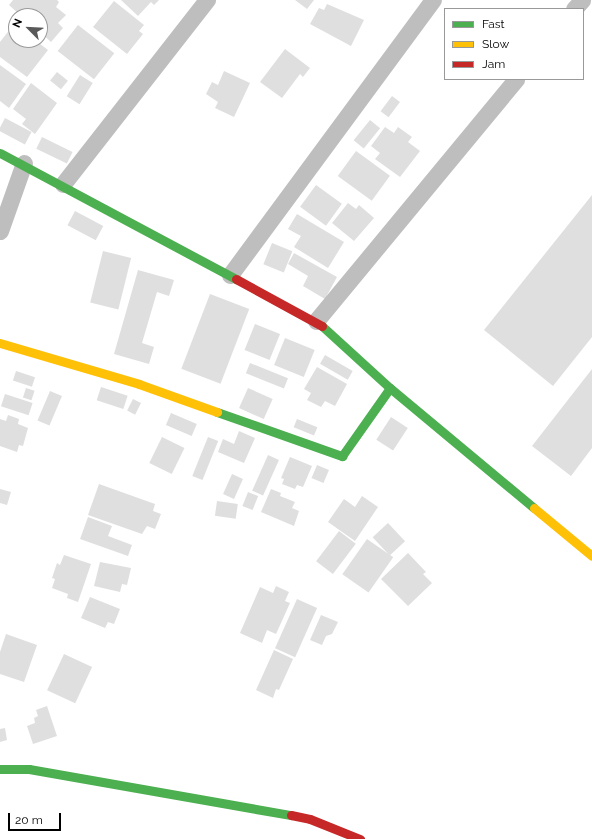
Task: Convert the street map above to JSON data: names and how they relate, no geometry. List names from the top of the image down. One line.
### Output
{"legend":["Fast","Slow","Jam"],"scale_bar":"20 m","north":"top left"}
